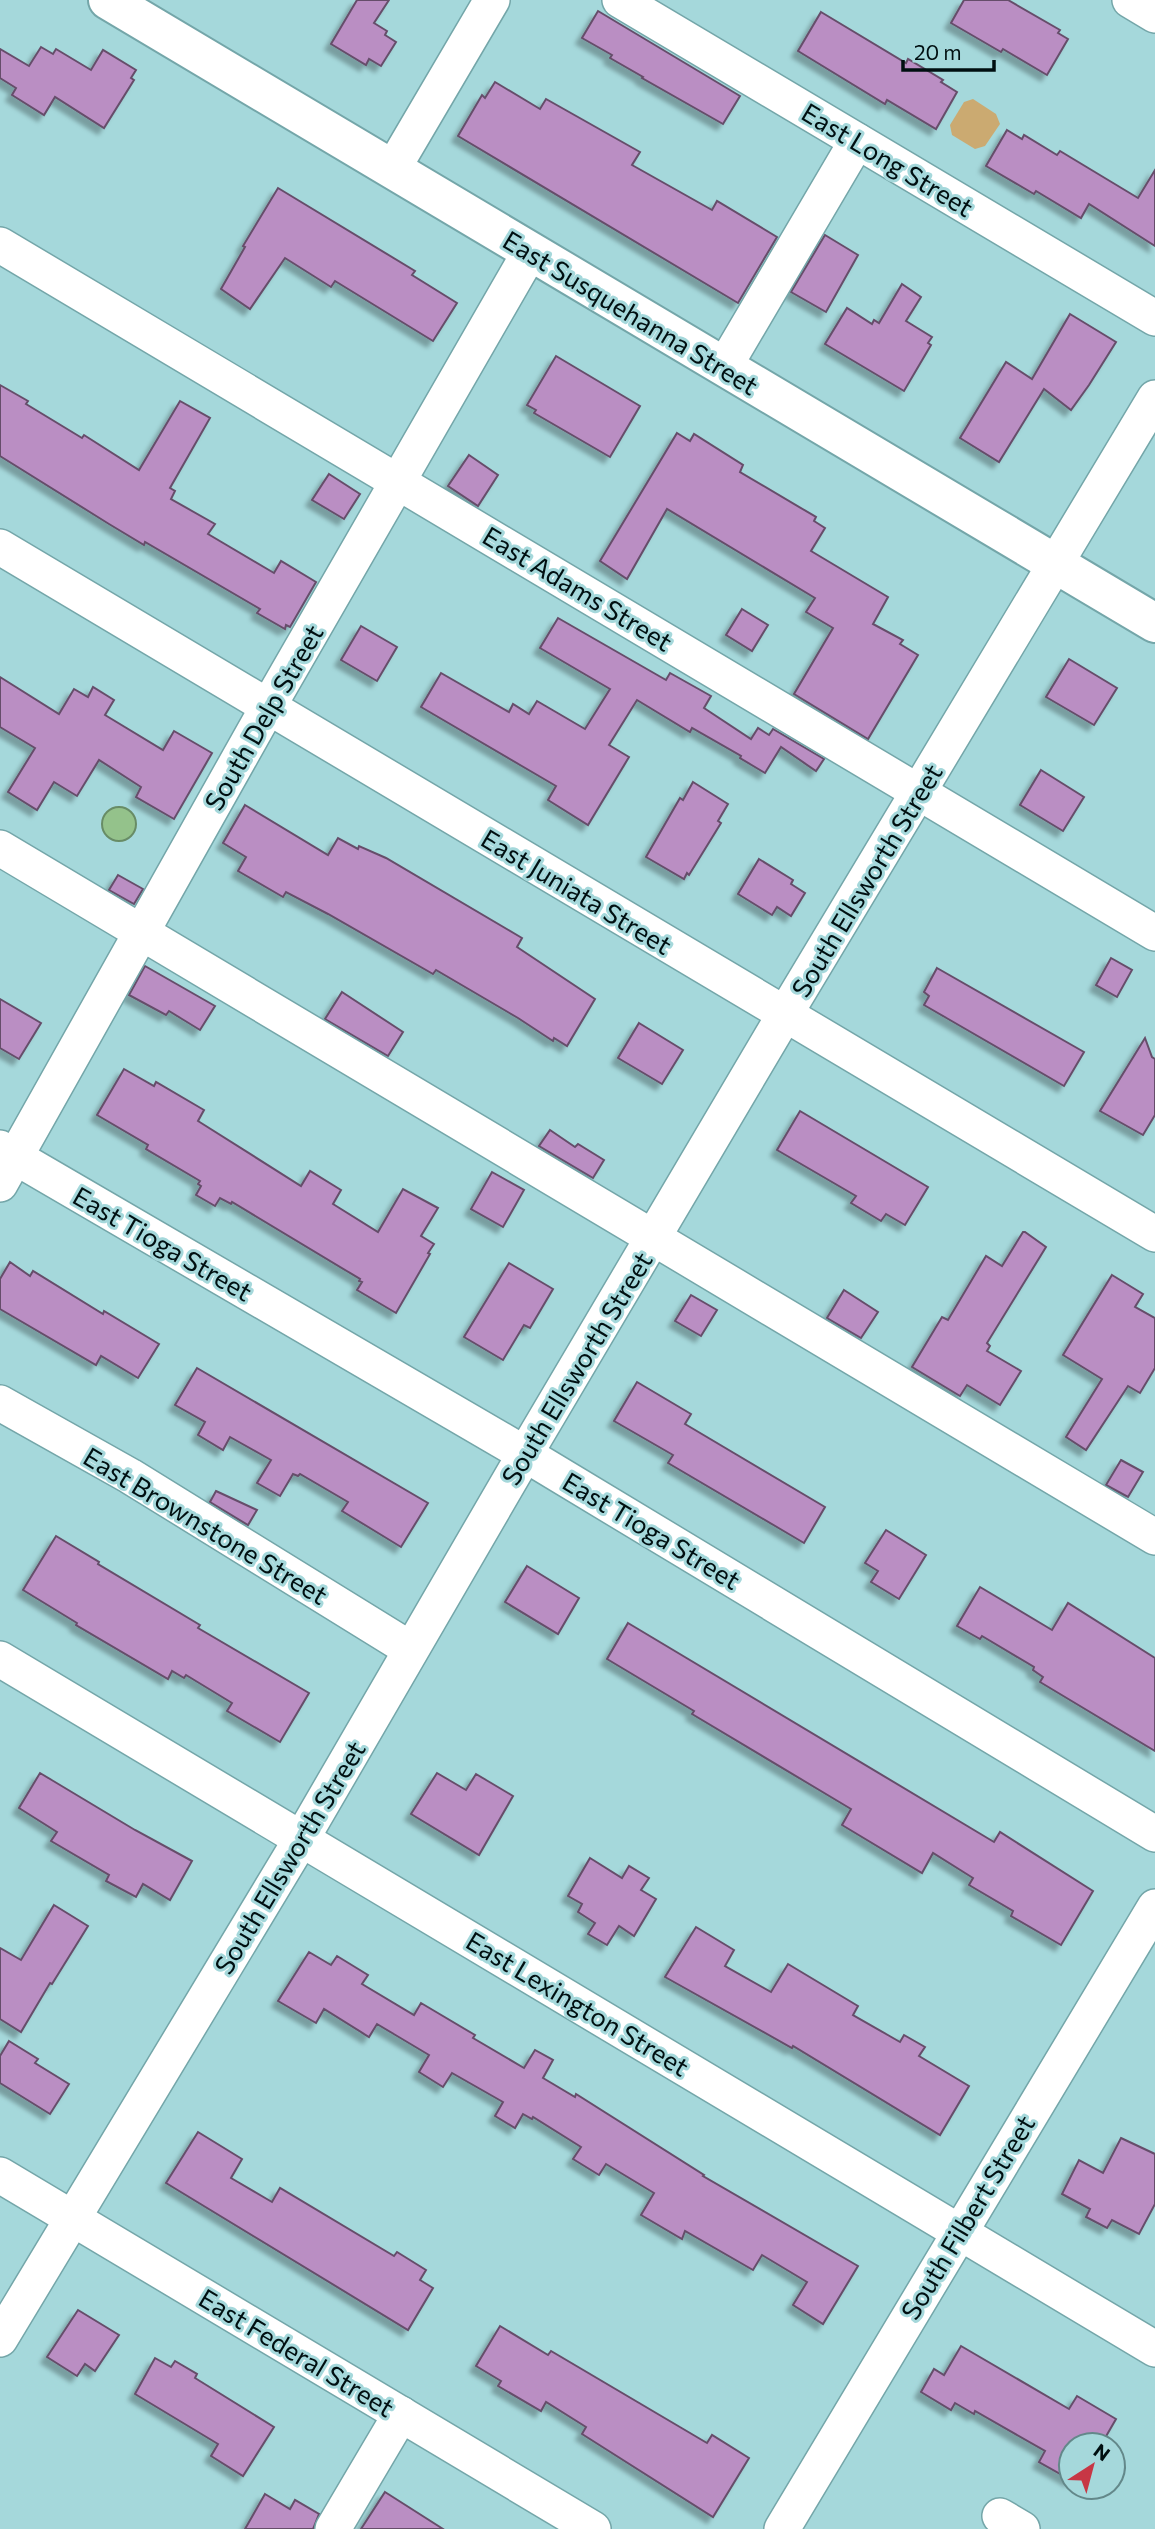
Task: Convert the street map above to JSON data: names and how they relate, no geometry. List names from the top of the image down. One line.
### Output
{"streets":{"main road":["East Susquehanna Street"],"street":["East Long Street","East Adams Street","South Delp Street","South Ellsworth Street","East Juniata Street","East Tioga Street","East Brownstone Street","East Lexington Street","South Filbert Street","East Federal Street"]},"crossings":[["East Susquehanna Street","South Delp Street"],["East Susquehanna Street","South Ellsworth Street"],["East Adams Street","South Delp Street"],["East Adams Street","South Ellsworth Street"],["South Delp Street","East Juniata Street"],["South Delp Street","East Tioga Street"],["South Ellsworth Street","East Juniata Street"],["South Ellsworth Street","East Tioga Street"],["South Ellsworth Street","East Brownstone Street"],["South Ellsworth Street","East Lexington Street"],["South Ellsworth Street","East Federal Street"],["East Lexington Street","South Filbert Street"]],"scale_bar":"20 m","north":"top right"}
